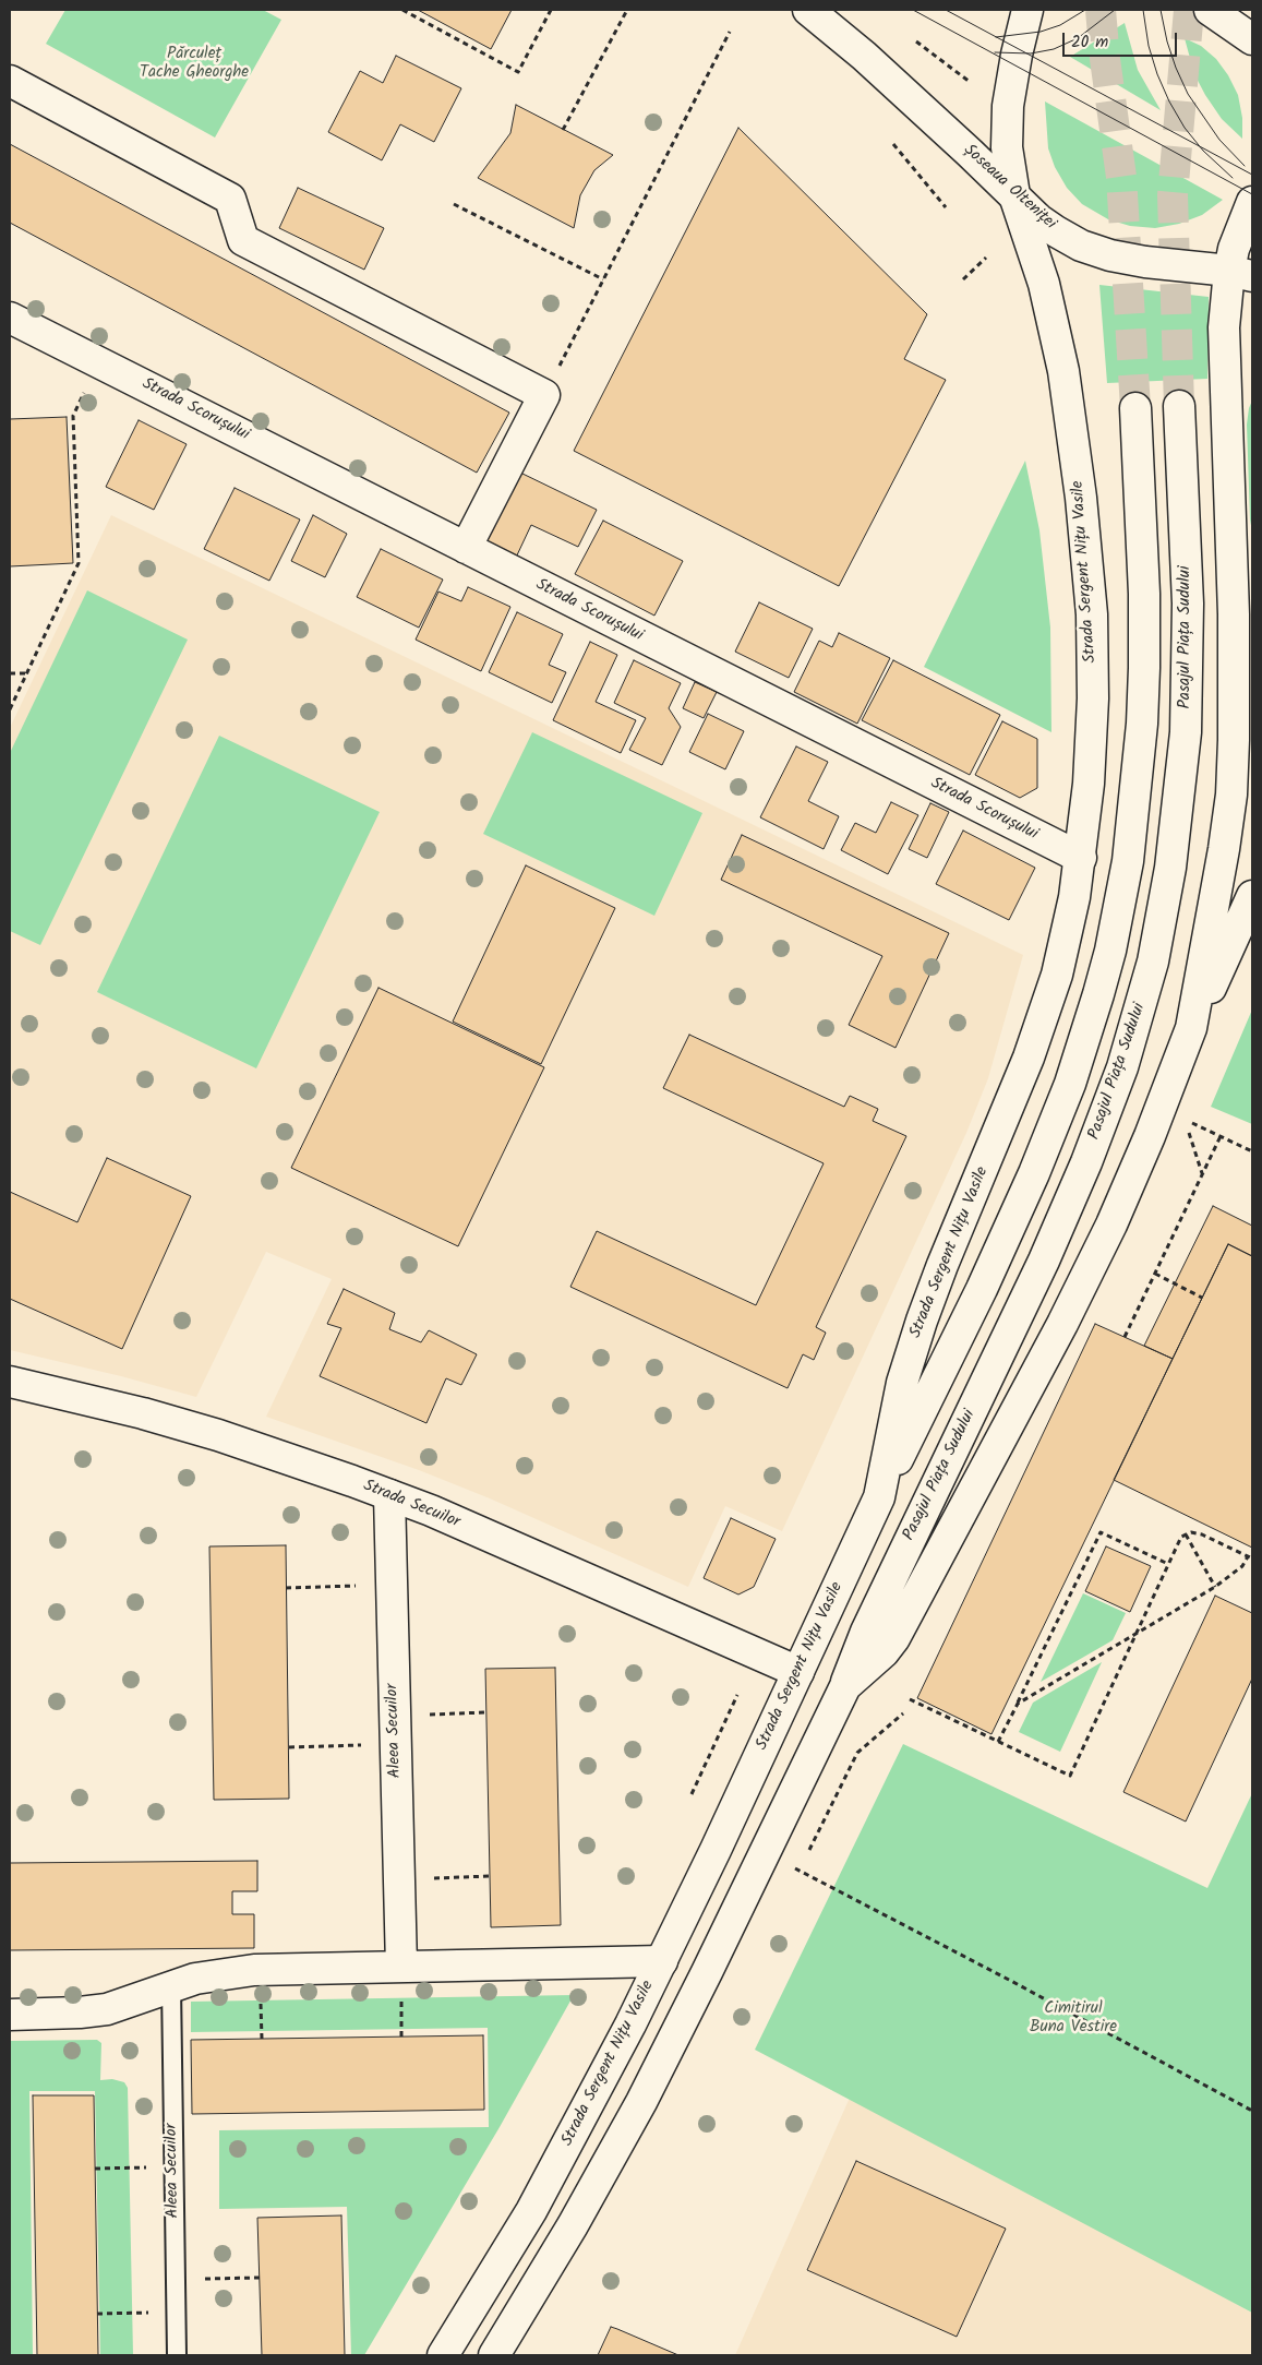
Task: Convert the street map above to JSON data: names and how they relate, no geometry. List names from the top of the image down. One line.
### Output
{"streets":{"main road":["Șoseaua Olteniței","Strada Scorușului","Strada Sergent Nițu Vasile","Pasajul Piața Sudului","Strada Secuilor","Aleea Secuilor"]},"crossings":[["Șoseaua Olteniței","Strada Sergent Nițu Vasile"],["Strada Scorușului","Strada Sergent Nițu Vasile"],["Strada Sergent Nițu Vasile","Strada Secuilor"],["Strada Secuilor","Aleea Secuilor"]],"parks":["Părculeț Tache Gheorghe","Cimitirul Buna Vestire"],"scale_bar":"20 m"}
